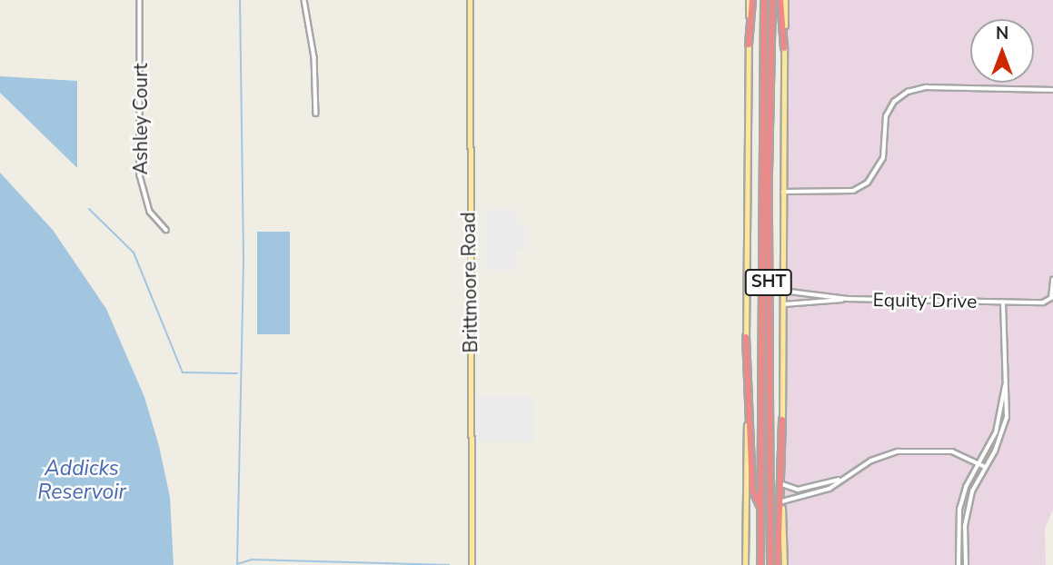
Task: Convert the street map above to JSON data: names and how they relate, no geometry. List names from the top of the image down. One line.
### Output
{"streets":{"highway":["SHT"],"main road":["Brittmoore Road"],"street":["Ashley Court","Equity Drive"]},"water":["Addicks Reservoir"],"north":"top"}
